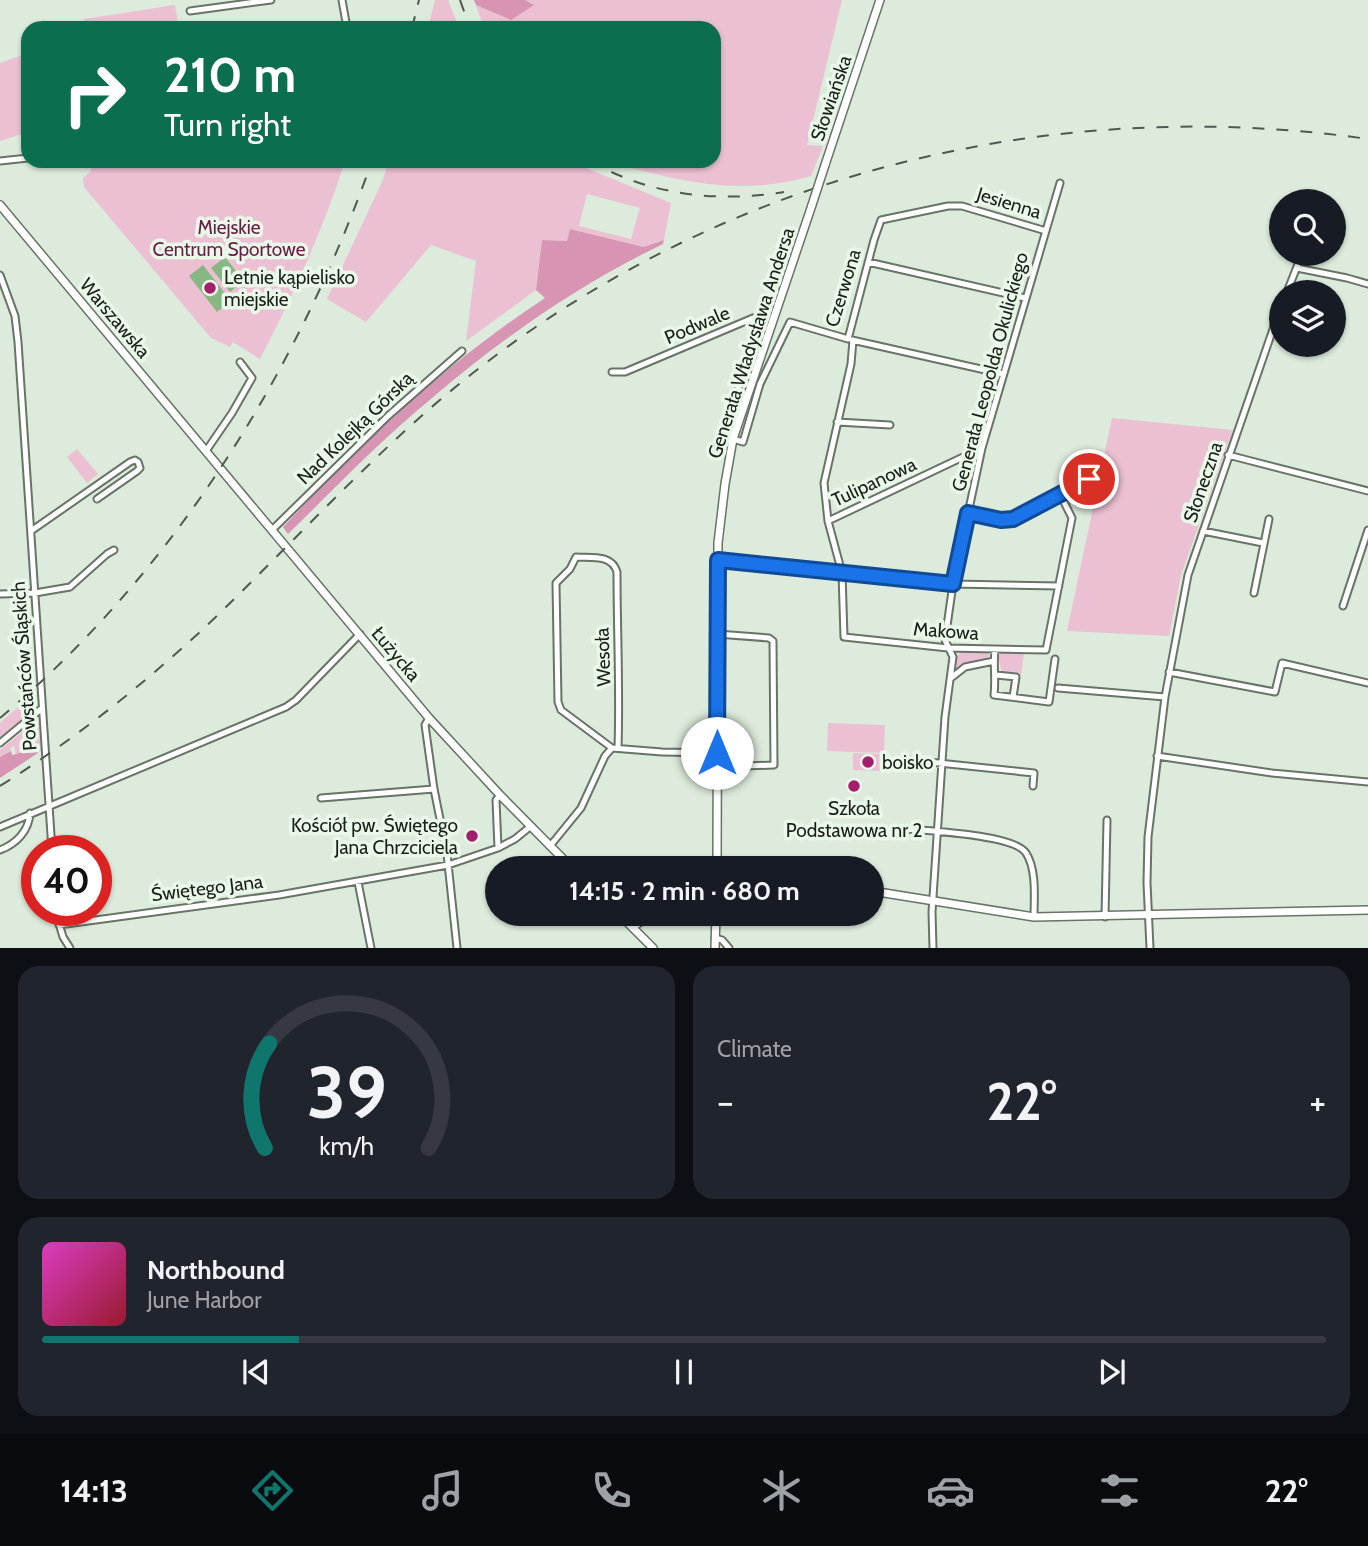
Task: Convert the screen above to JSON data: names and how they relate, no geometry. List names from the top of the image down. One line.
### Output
{"streets":{"street":["Słowiańska","Jesienna","Czerwona","Warszawska","Podwale","Generała Władysława Andersa","Generała Leopolda Okulickiego","Nad Kolejką Górską","Tulipanowa","Słoneczna","Makowa","Łużycka","Wesoła","Powstańców Śląskich","Świętego Jana"]},"crossings":[["Słowiańska","Generała Władysława Andersa"],["Jesienna","Czerwona"],["Jesienna","Generała Leopolda Okulickiego"],["Czerwona","Podwale"],["Czerwona","Generała Władysława Andersa"],["Warszawska","Łużycka"],["Podwale","Generała Władysława Andersa"],["Generała Leopolda Okulickiego","Tulipanowa"],["Generała Leopolda Okulickiego","Makowa"],["Nad Kolejką Górską","Łużycka"],["Tulipanowa","Makowa"],["Łużycka","Świętego Jana"]],"parks":["Miejskie Centrum Sportowe"],"places":["Letnie kąpielisko miejskie","boisko","Szkoła Podstawowa nr 2","Kościół pw. Świętego Jana Chrzciciela"],"page":{"turn":["210 m","Turn right"],"limit":"40","trip":"14:15 · 2 min · 680 m","tile":"Climate","heat":["−","22°","+"],"song":["Northbound","June Harbor"],"tabs":["14:13","22°"],"gauge":["39","km/h"]}}
